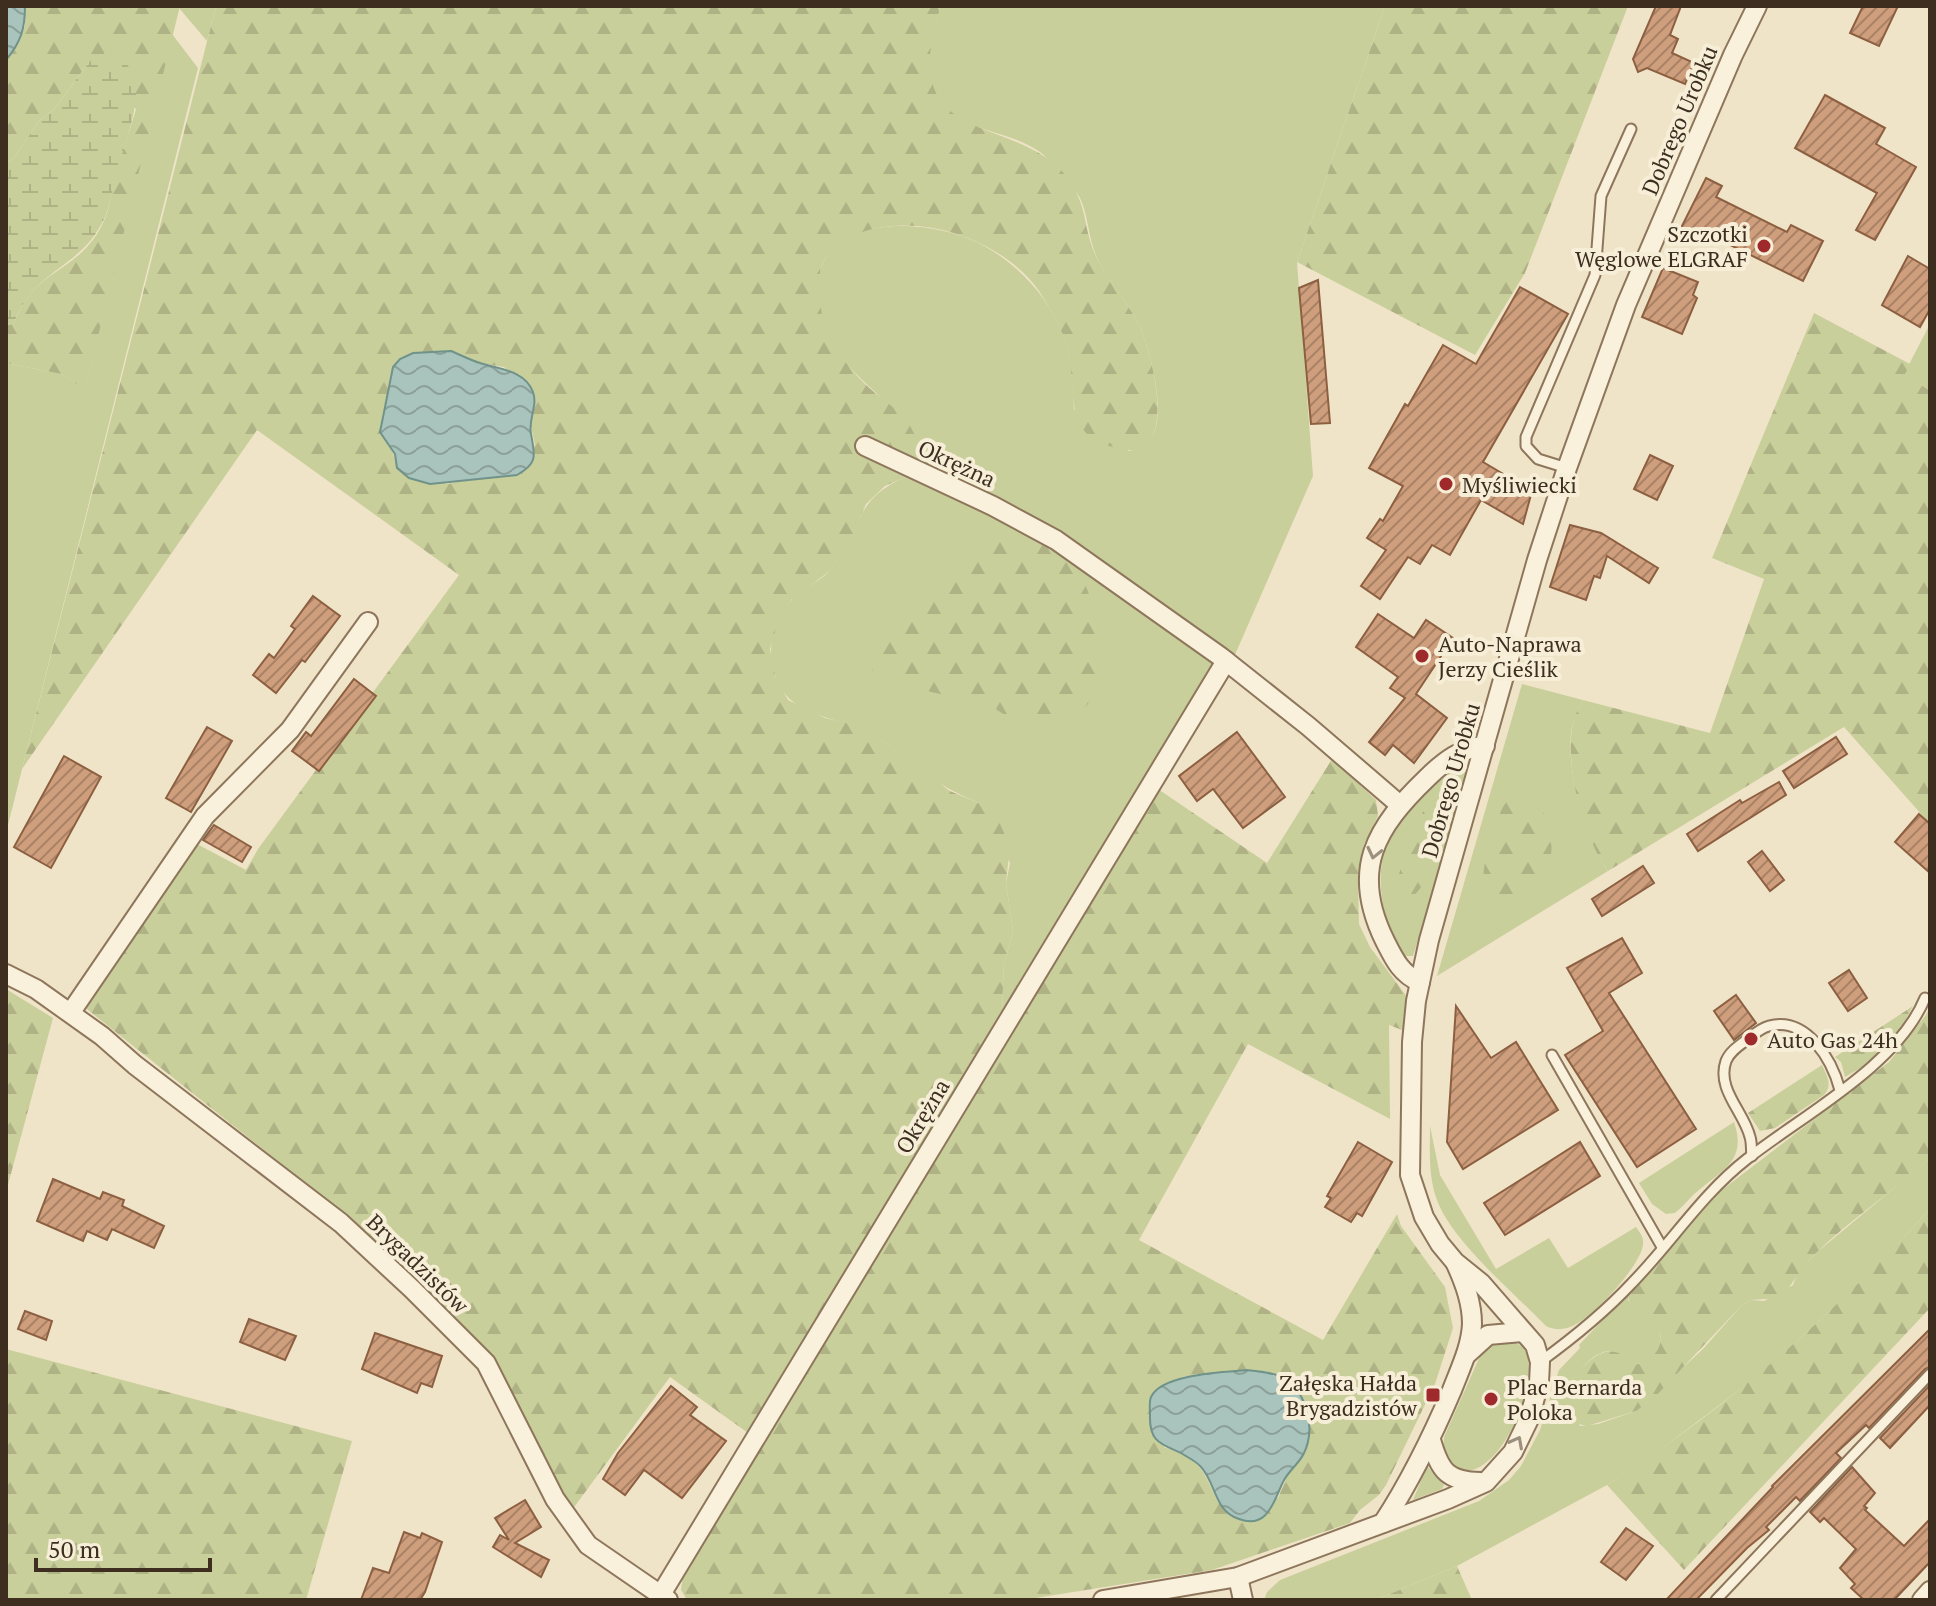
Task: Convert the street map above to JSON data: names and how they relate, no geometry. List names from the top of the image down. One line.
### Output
{"streets":{"street":["Dobrego Urobku","Okrężna","Brygadzistów"]},"crossings":[["Okrężna","Brygadzistów"]],"places":{"other":["Szczotki Węglowe ELGRAF","Myśliwiecki","Auto-Naprawa Jerzy Cieślik","Auto Gas 24h","Plac Bernarda Poloka"],"transit":["Załęska Hałda Brygadzistów"]},"scale_bar":"50 m"}
